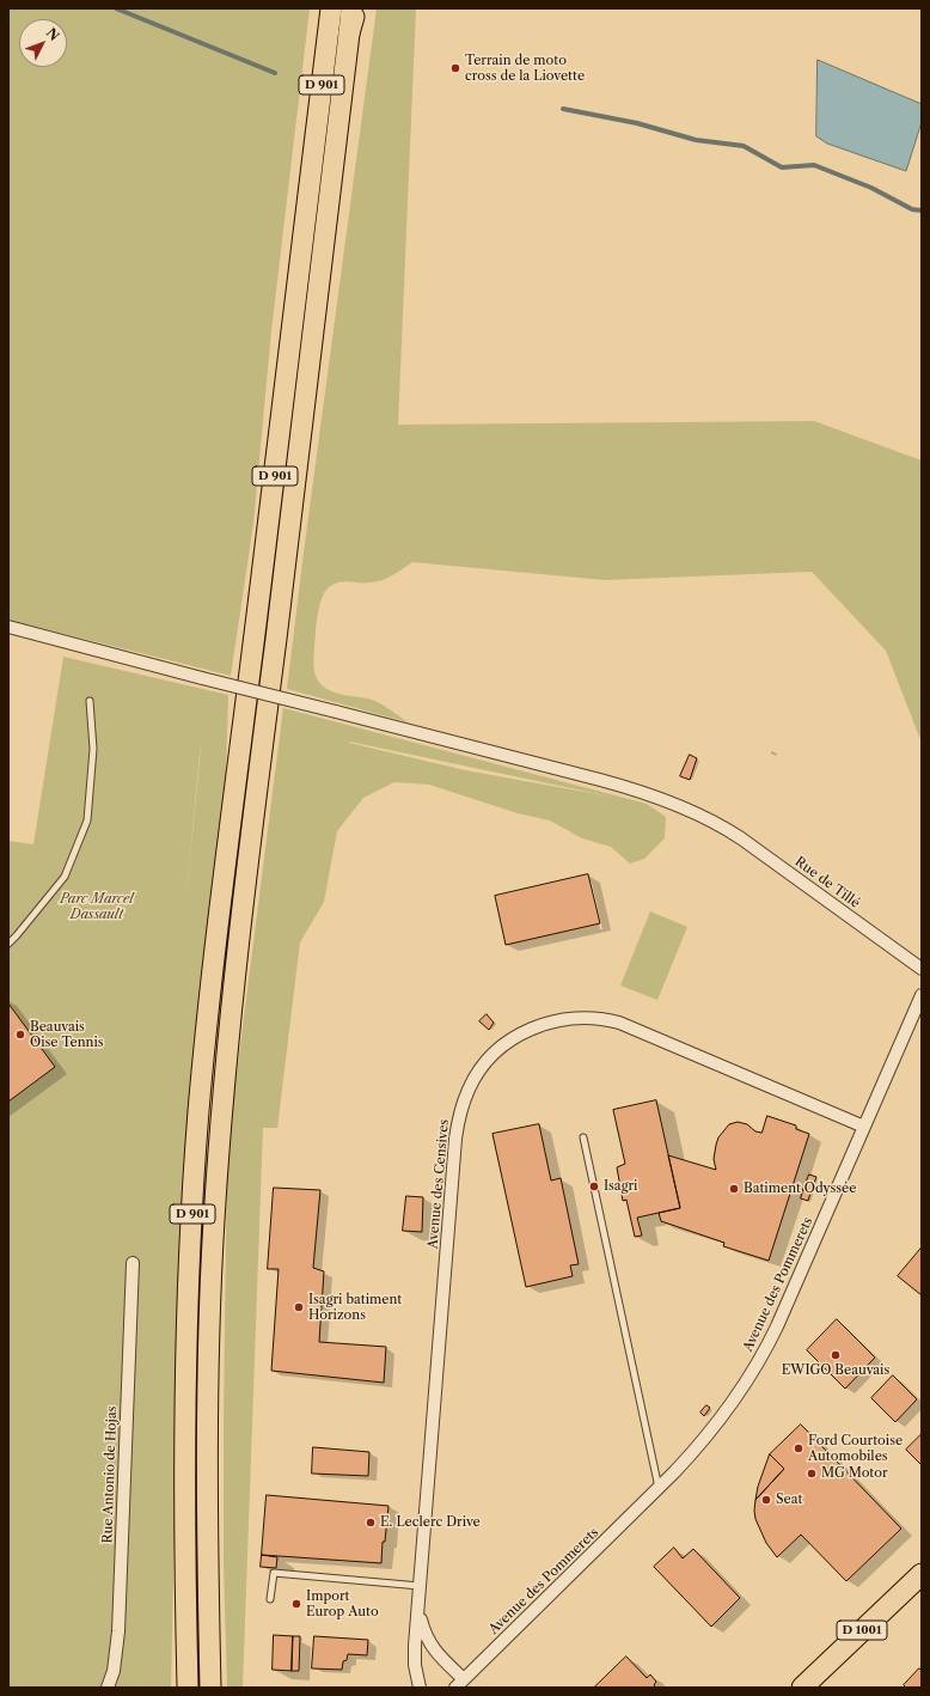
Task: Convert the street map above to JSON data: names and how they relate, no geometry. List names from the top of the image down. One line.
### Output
{"streets":{"main road":["D 901","D 1001"],"street":["Rue de Tillé","Avenue des Censives","Avenue des Pommerets","Rue Antonio de Hojas"]},"crossings":[["Avenue des Censives","Avenue des Pommerets"]],"parks":["Parc Marcel Dassault"],"places":["Terrain de moto cross de la Liovette","Beauvais Oise Tennis","Isagri","Batiment Odyssée","Isagri batiment Horizons","EWIGO Beauvais","Ford Courtoise Automobiles","MG Motor","Seat","E. Leclerc Drive","Import Europ Auto"],"north":"top right"}
